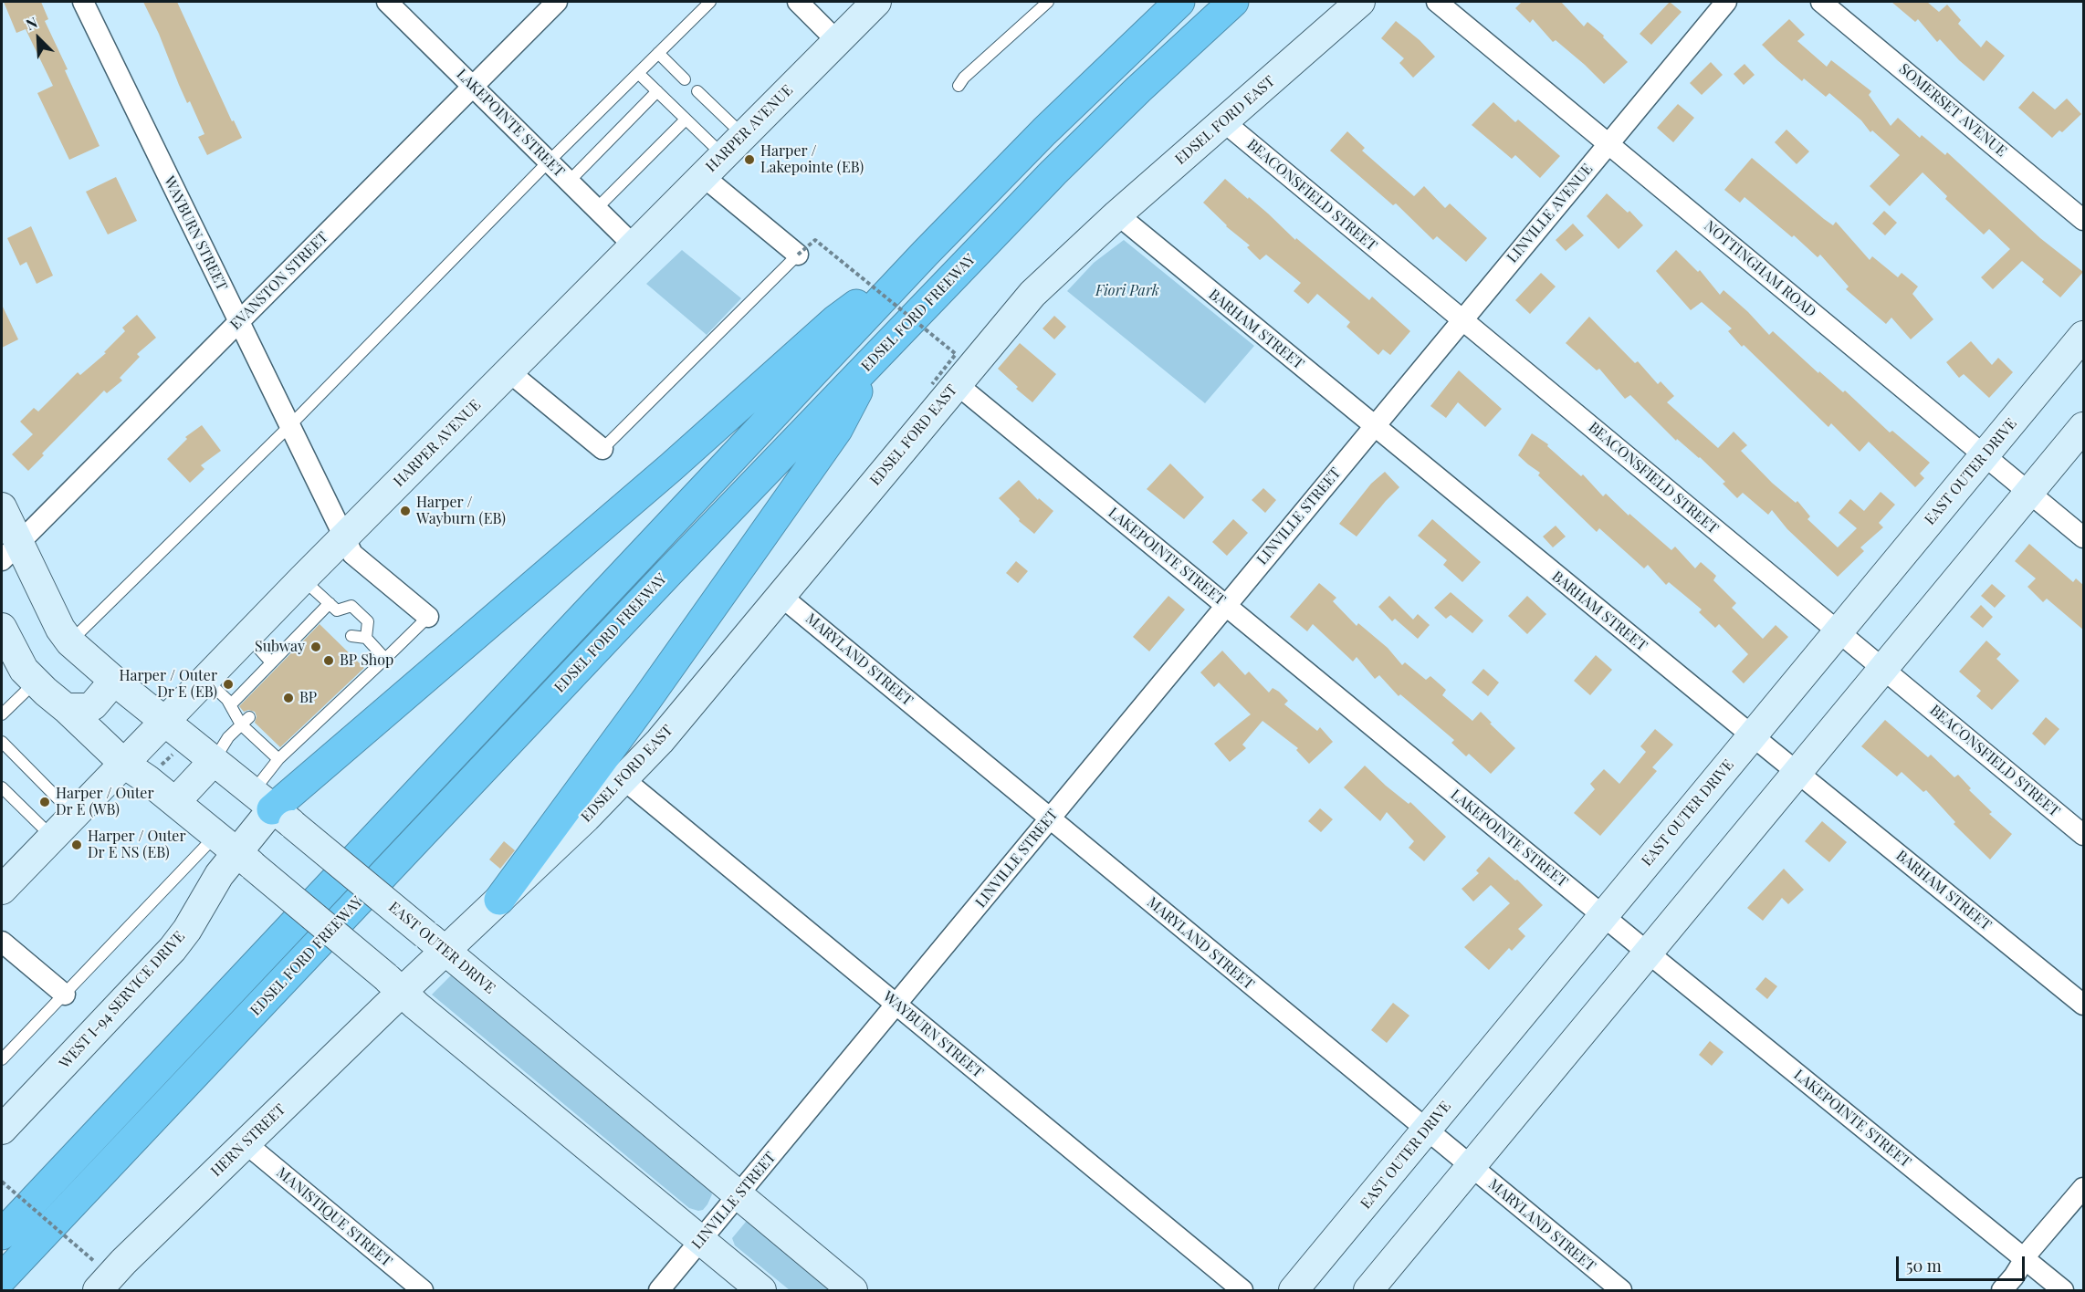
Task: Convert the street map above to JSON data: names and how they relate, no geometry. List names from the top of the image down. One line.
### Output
{"streets":{"highway":["EDSEL FORD FREEWAY"],"street":["SOMERSET AVENUE","EDSEL FORD EAST","LAKEPOINTE STREET","HARPER AVENUE","BEACONSFIELD STREET","LINVILLE AVENUE","WAYBURN STREET","NOTTINGHAM ROAD","EVANSTON STREET","BARHAM STREET","EAST OUTER DRIVE","LINVILLE STREET","MARYLAND STREET","WEST I-94 SERVICE DRIVE","HERN STREET","MANISTIQUE STREET"]},"crossings":[["EDSEL FORD EAST","LAKEPOINTE STREET"],["EDSEL FORD EAST","BEACONSFIELD STREET"],["EDSEL FORD EAST","WAYBURN STREET"],["EDSEL FORD EAST","BARHAM STREET"],["EDSEL FORD EAST","EAST OUTER DRIVE"],["EDSEL FORD EAST","MARYLAND STREET"],["EDSEL FORD EAST","HERN STREET"],["LAKEPOINTE STREET","HARPER AVENUE"],["LAKEPOINTE STREET","EVANSTON STREET"],["LAKEPOINTE STREET","EAST OUTER DRIVE"],["LAKEPOINTE STREET","LINVILLE STREET"],["HARPER AVENUE","WAYBURN STREET"],["HARPER AVENUE","EAST OUTER DRIVE"],["BEACONSFIELD STREET","LINVILLE AVENUE"],["BEACONSFIELD STREET","EAST OUTER DRIVE"],["LINVILLE AVENUE","NOTTINGHAM ROAD"],["LINVILLE AVENUE","BARHAM STREET"],["LINVILLE AVENUE","LINVILLE STREET"],["WAYBURN STREET","EVANSTON STREET"],["WAYBURN STREET","LINVILLE STREET"],["NOTTINGHAM ROAD","EAST OUTER DRIVE"],["EVANSTON STREET","EAST OUTER DRIVE"],["BARHAM STREET","EAST OUTER DRIVE"],["BARHAM STREET","LINVILLE STREET"],["EAST OUTER DRIVE","LINVILLE STREET"],["EAST OUTER DRIVE","MARYLAND STREET"],["EAST OUTER DRIVE","WEST I-94 SERVICE DRIVE"],["EAST OUTER DRIVE","HERN STREET"],["LINVILLE STREET","MARYLAND STREET"],["HERN STREET","MANISTIQUE STREET"]],"parks":["Fiori Park"],"places":["Harper / Lakepointe (EB)","Harper / Wayburn (EB)","Subway","BP Shop","Harper / Outer Dr E (EB)","BP","Harper / Outer Dr E (WB)","Harper / Outer Dr E NS (EB)"],"scale_bar":"50 m","north":"top left"}
